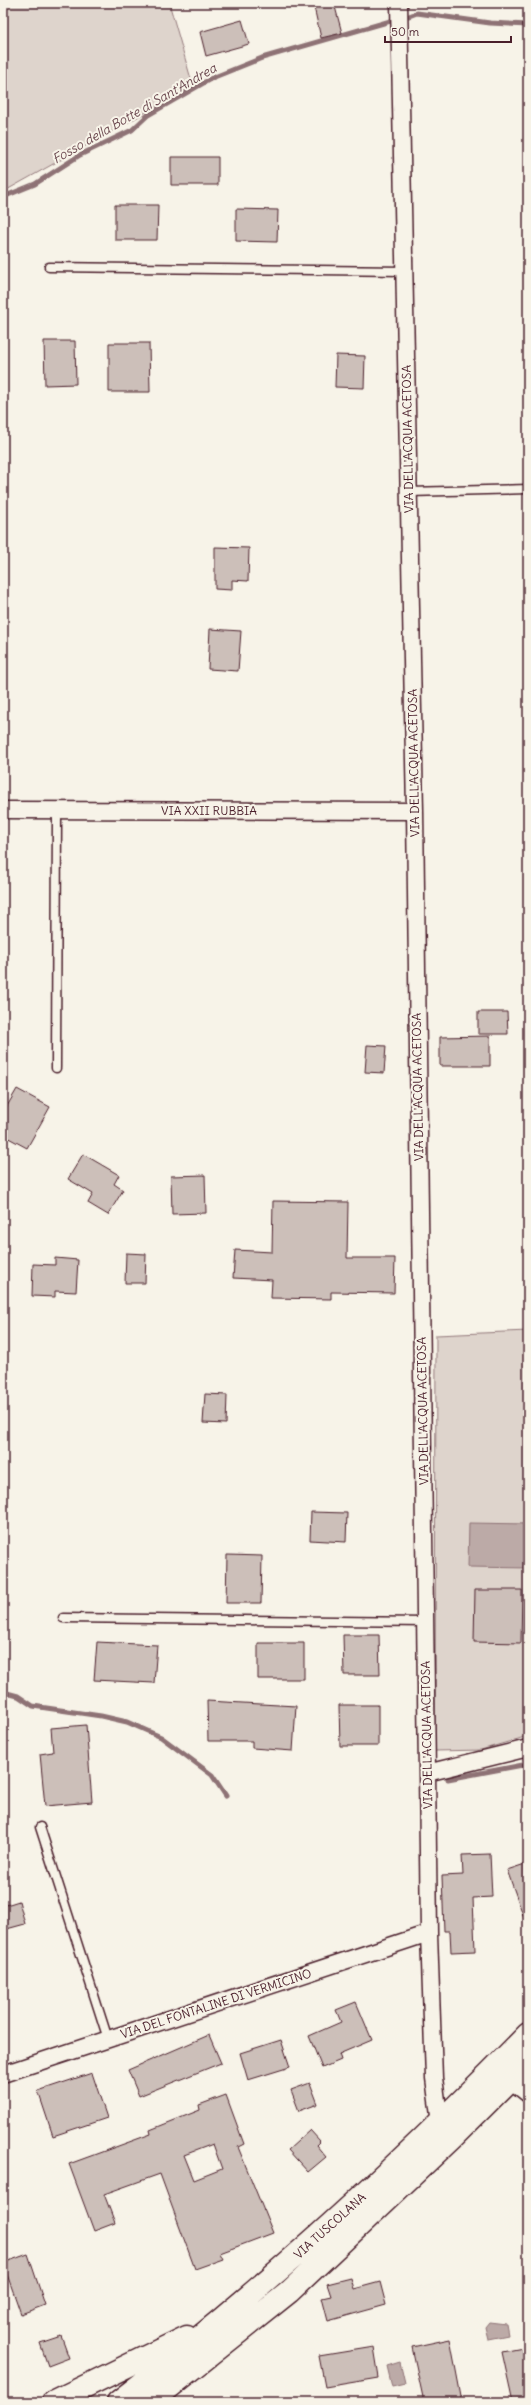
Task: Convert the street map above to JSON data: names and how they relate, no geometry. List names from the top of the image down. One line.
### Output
{"streets":{"main road":["VIA TUSCOLANA"],"street":["VIA DELL'ACQUA ACETOSA","VIA XXII RUBBIA","VIA DEL FONTALINE DI VERMICINO"]},"crossings":[["VIA DELL'ACQUA ACETOSA","VIA XXII RUBBIA"],["VIA DELL'ACQUA ACETOSA","VIA DEL FONTALINE DI VERMICINO"],["VIA DELL'ACQUA ACETOSA","VIA TUSCOLANA"]],"water":["Fosso della Botte di Sant'Andrea"],"scale_bar":"50 m"}
